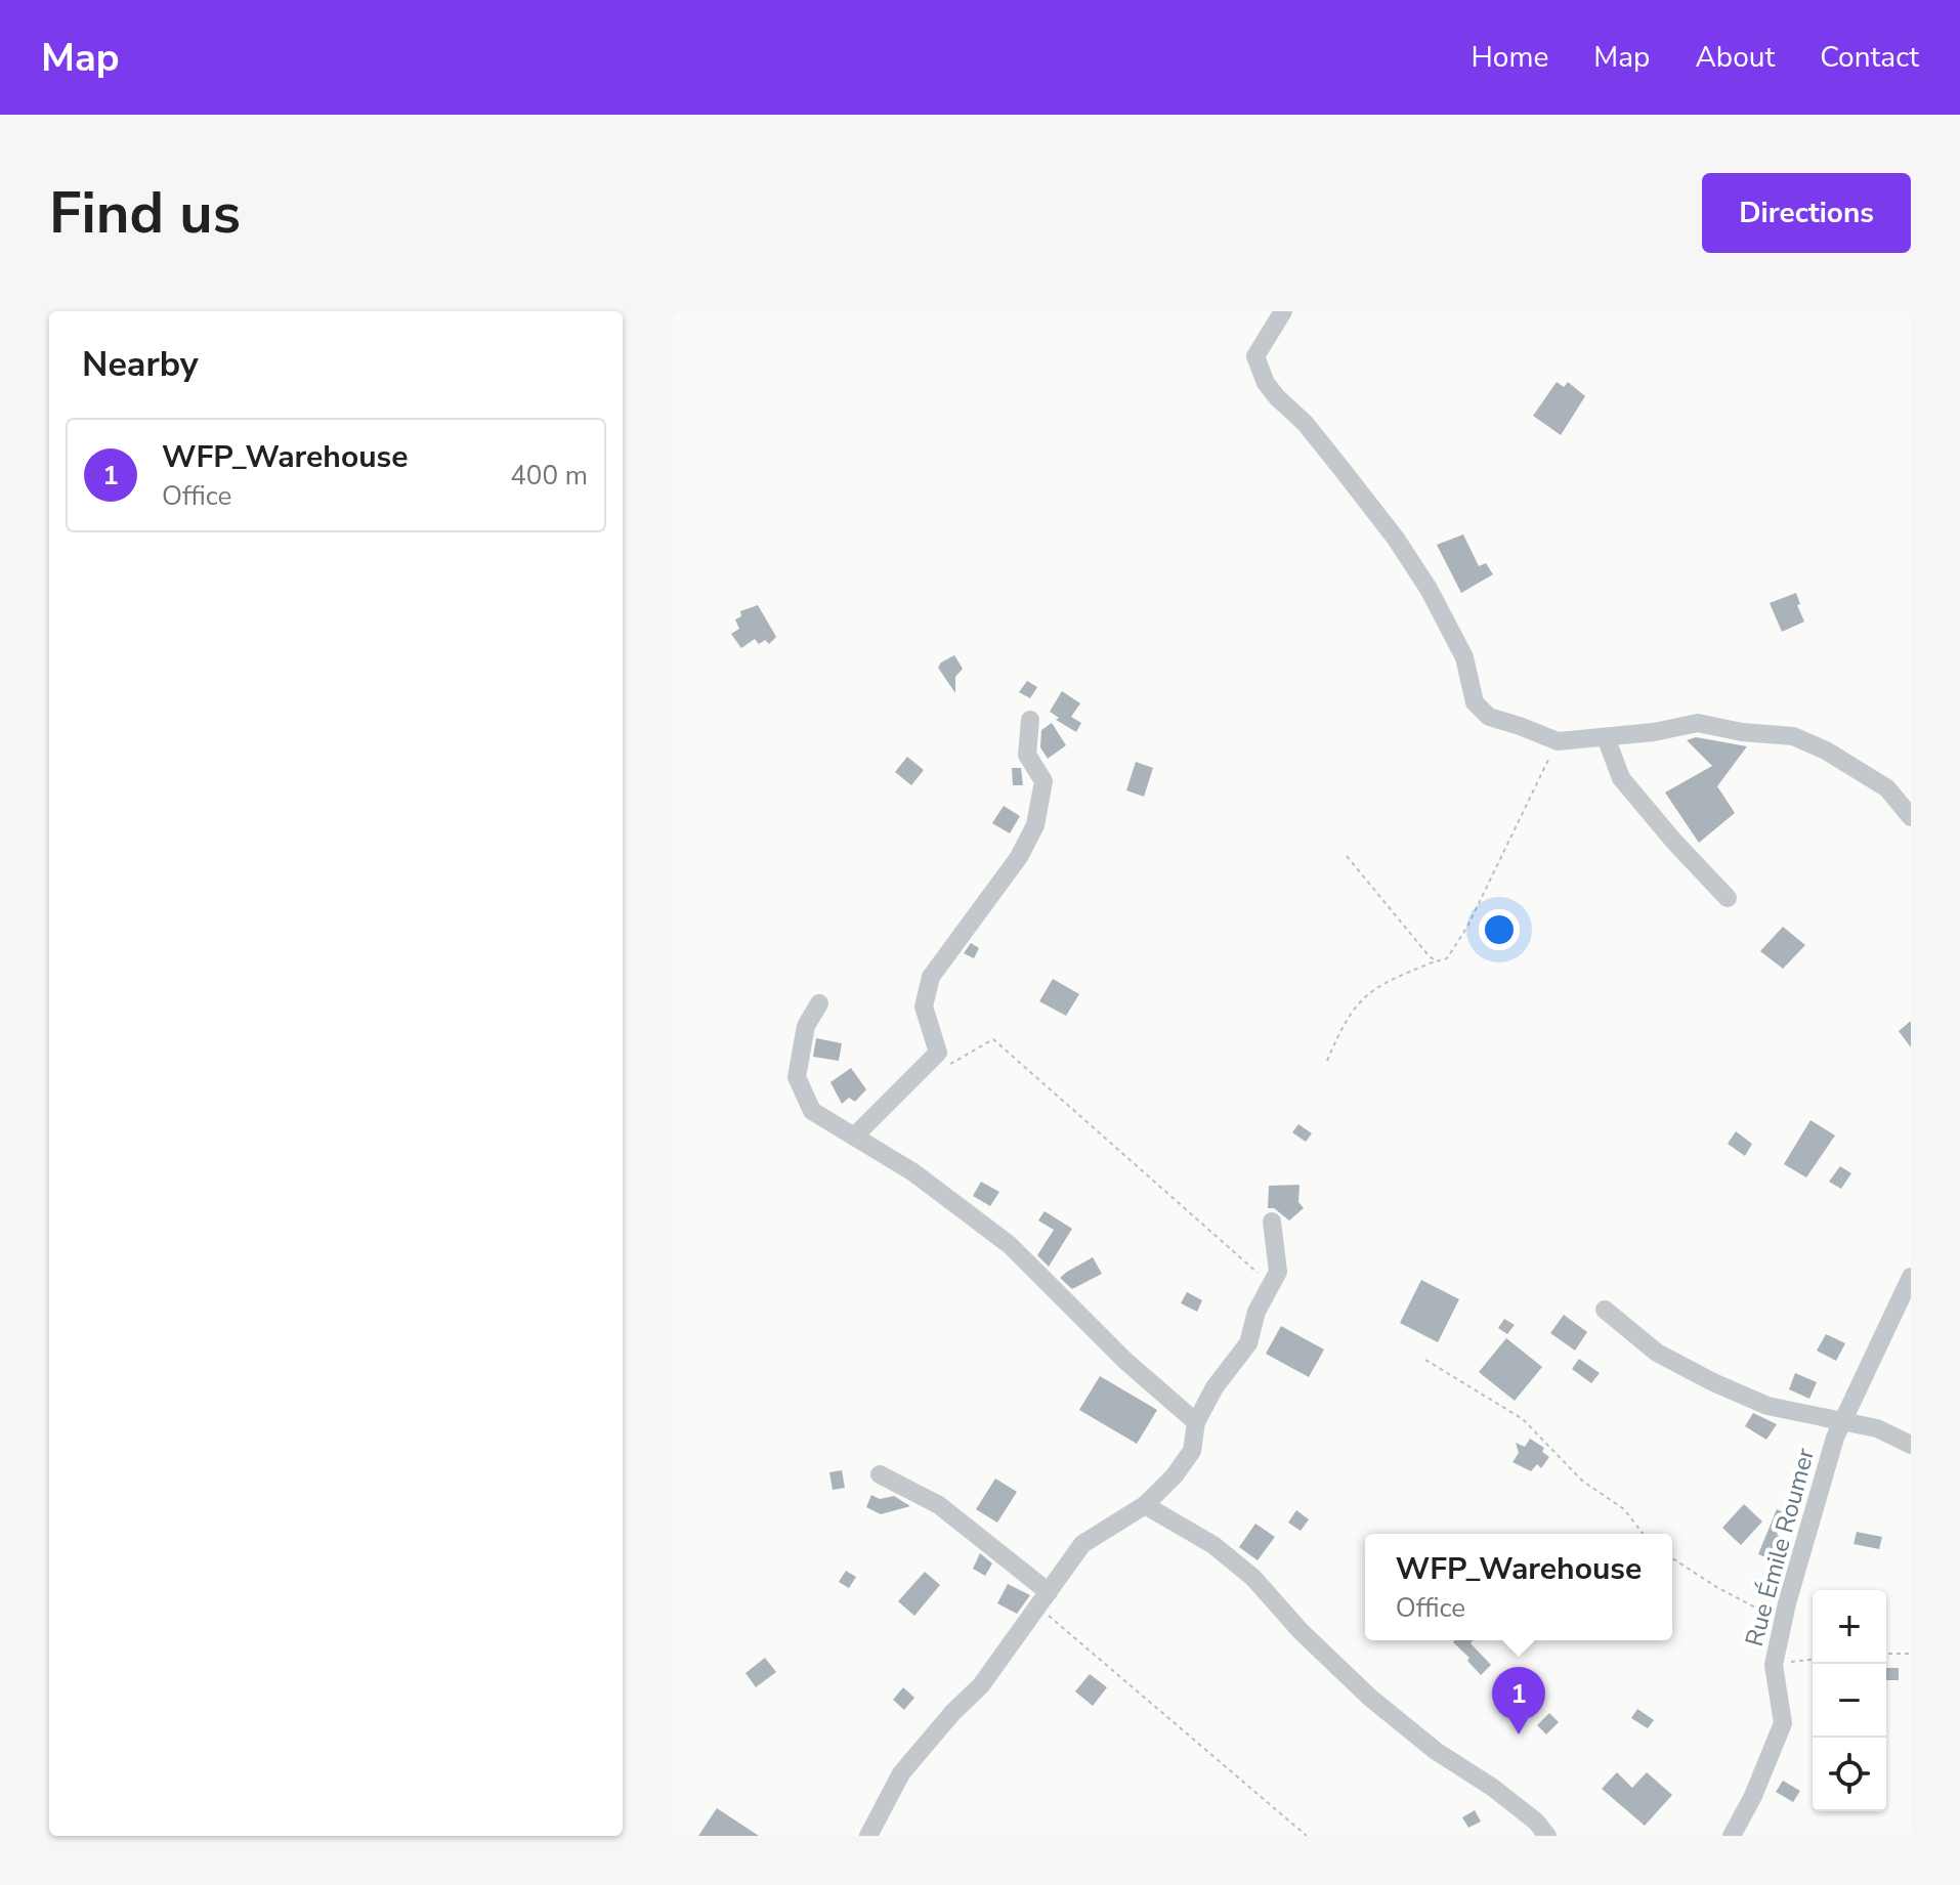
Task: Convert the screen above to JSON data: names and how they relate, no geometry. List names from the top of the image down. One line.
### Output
{"streets":{"street":["Rue Émile Roumer"]},"page":{"header":"Map","nav":["Home","Map","About","Contact"],"buttons":"Directions","title":"Find us","heading":"Nearby","list":[{"mark":"1","name":"WFP_Warehouse","note":"Office","value":"400 m"}],"popup":["WFP_Warehouse","Office"],"map_buttons":["+","−"],"pins":"1"}}
